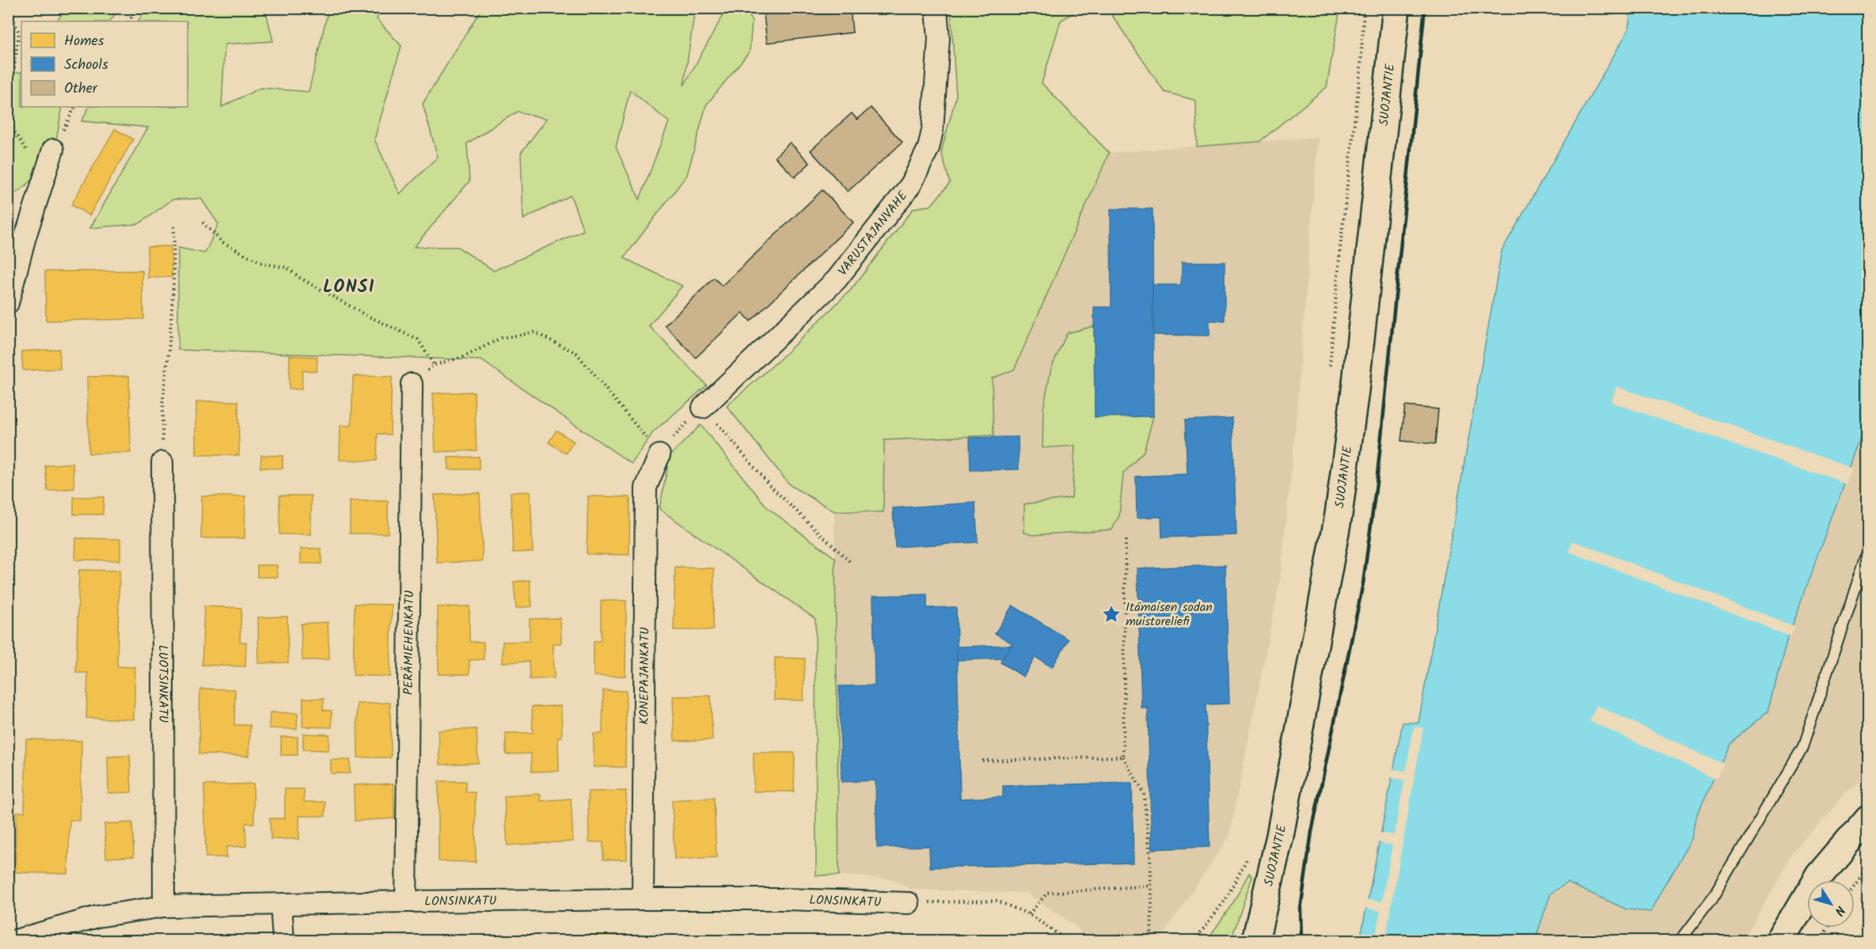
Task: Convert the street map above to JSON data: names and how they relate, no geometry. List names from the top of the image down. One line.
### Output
{"streets":{"street":["SUOJANTIE","VARUSTAJANVAHE","PERÄMIEHENKATU","KONEPAJANKATU","LUOTSINKATU","LONSINKATU"]},"crossings":[["PERÄMIEHENKATU","LONSINKATU"],["KONEPAJANKATU","LONSINKATU"],["LUOTSINKATU","LONSINKATU"]],"districts":["LONSI"],"places":{"place":["Itämaisen sodan muistoreliefi"]},"legend":["Homes","Schools","Other"],"north":"bottom right"}
